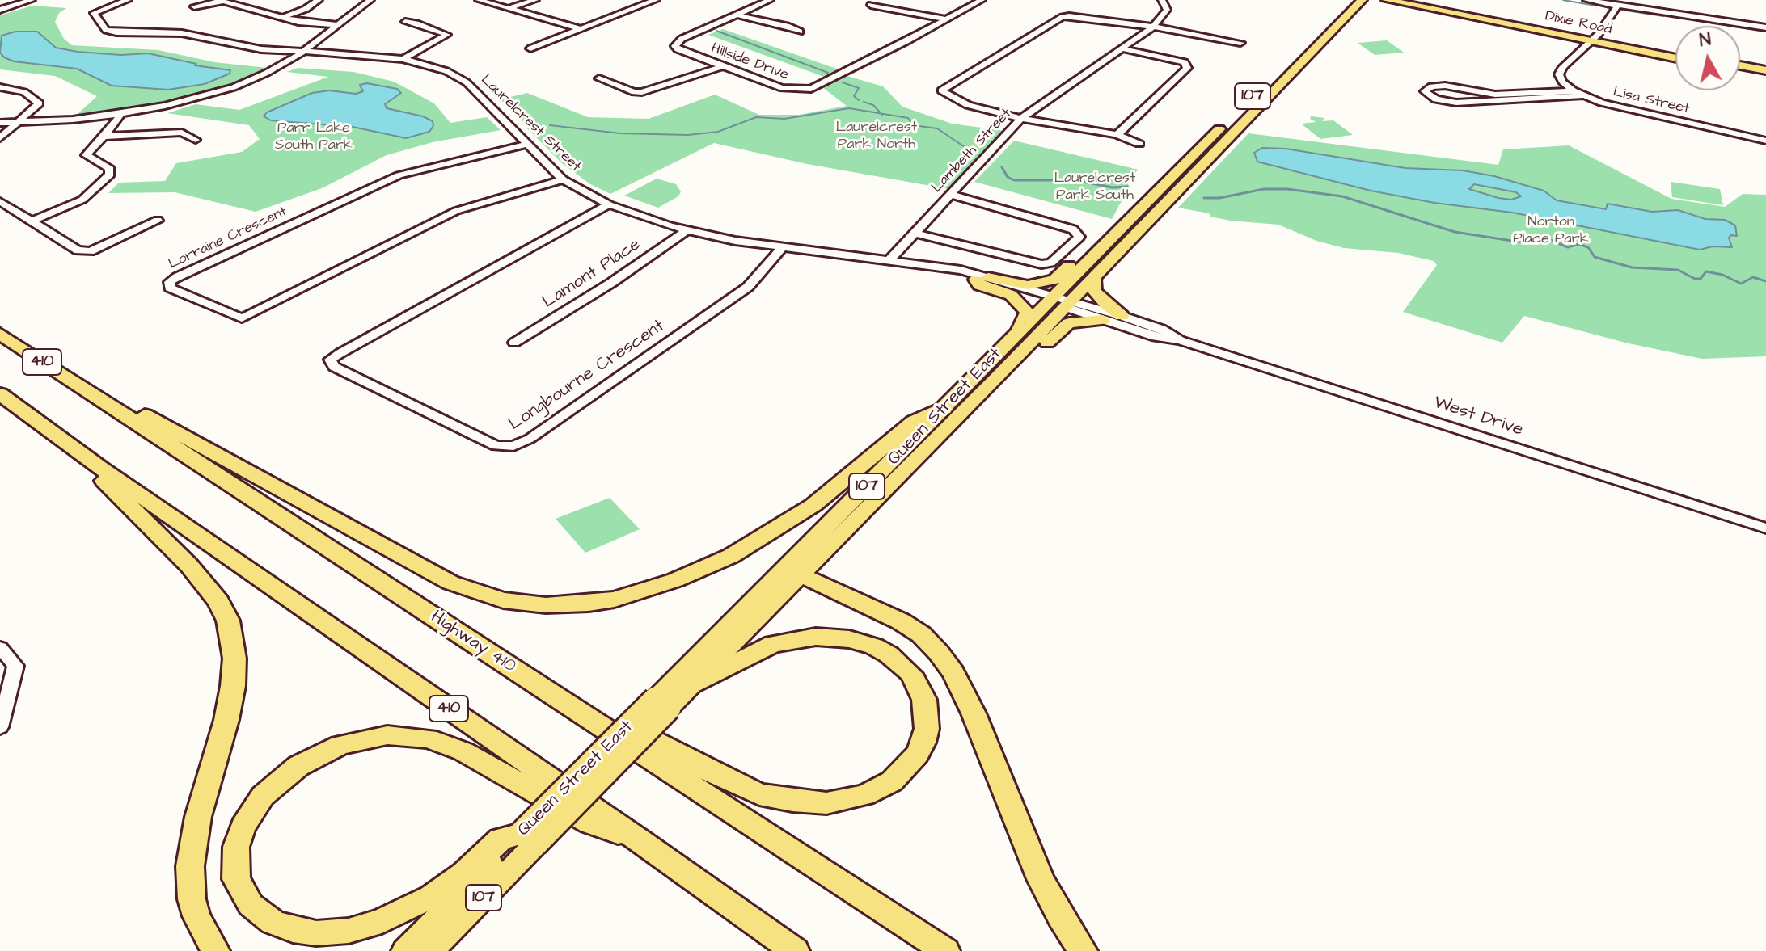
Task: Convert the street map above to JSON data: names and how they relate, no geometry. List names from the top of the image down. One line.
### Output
{"streets":{"highway":["410","Highway 410"],"main road":["Dixie Road","107","Queen Street East"],"street":["Hillside Drive","Lisa Street","Laurelcrest Street","Lambeth Street","Lorraine Crescent","Lamont Place","Longbourne Crescent","West Drive"]},"crossings":[["Laurelcrest Street","Lambeth Street"],["Laurelcrest Street","Lorraine Crescent"],["Laurelcrest Street","Lamont Place"],["Laurelcrest Street","Longbourne Crescent"],["Laurelcrest Street","Queen Street East"],["Laurelcrest Street","West Drive"],["Queen Street East","West Drive"]],"parks":["Laurelcrest Park North","Parr Lake South Park","Laurelcrest Park South","Norton Place Park"],"north":"top"}
